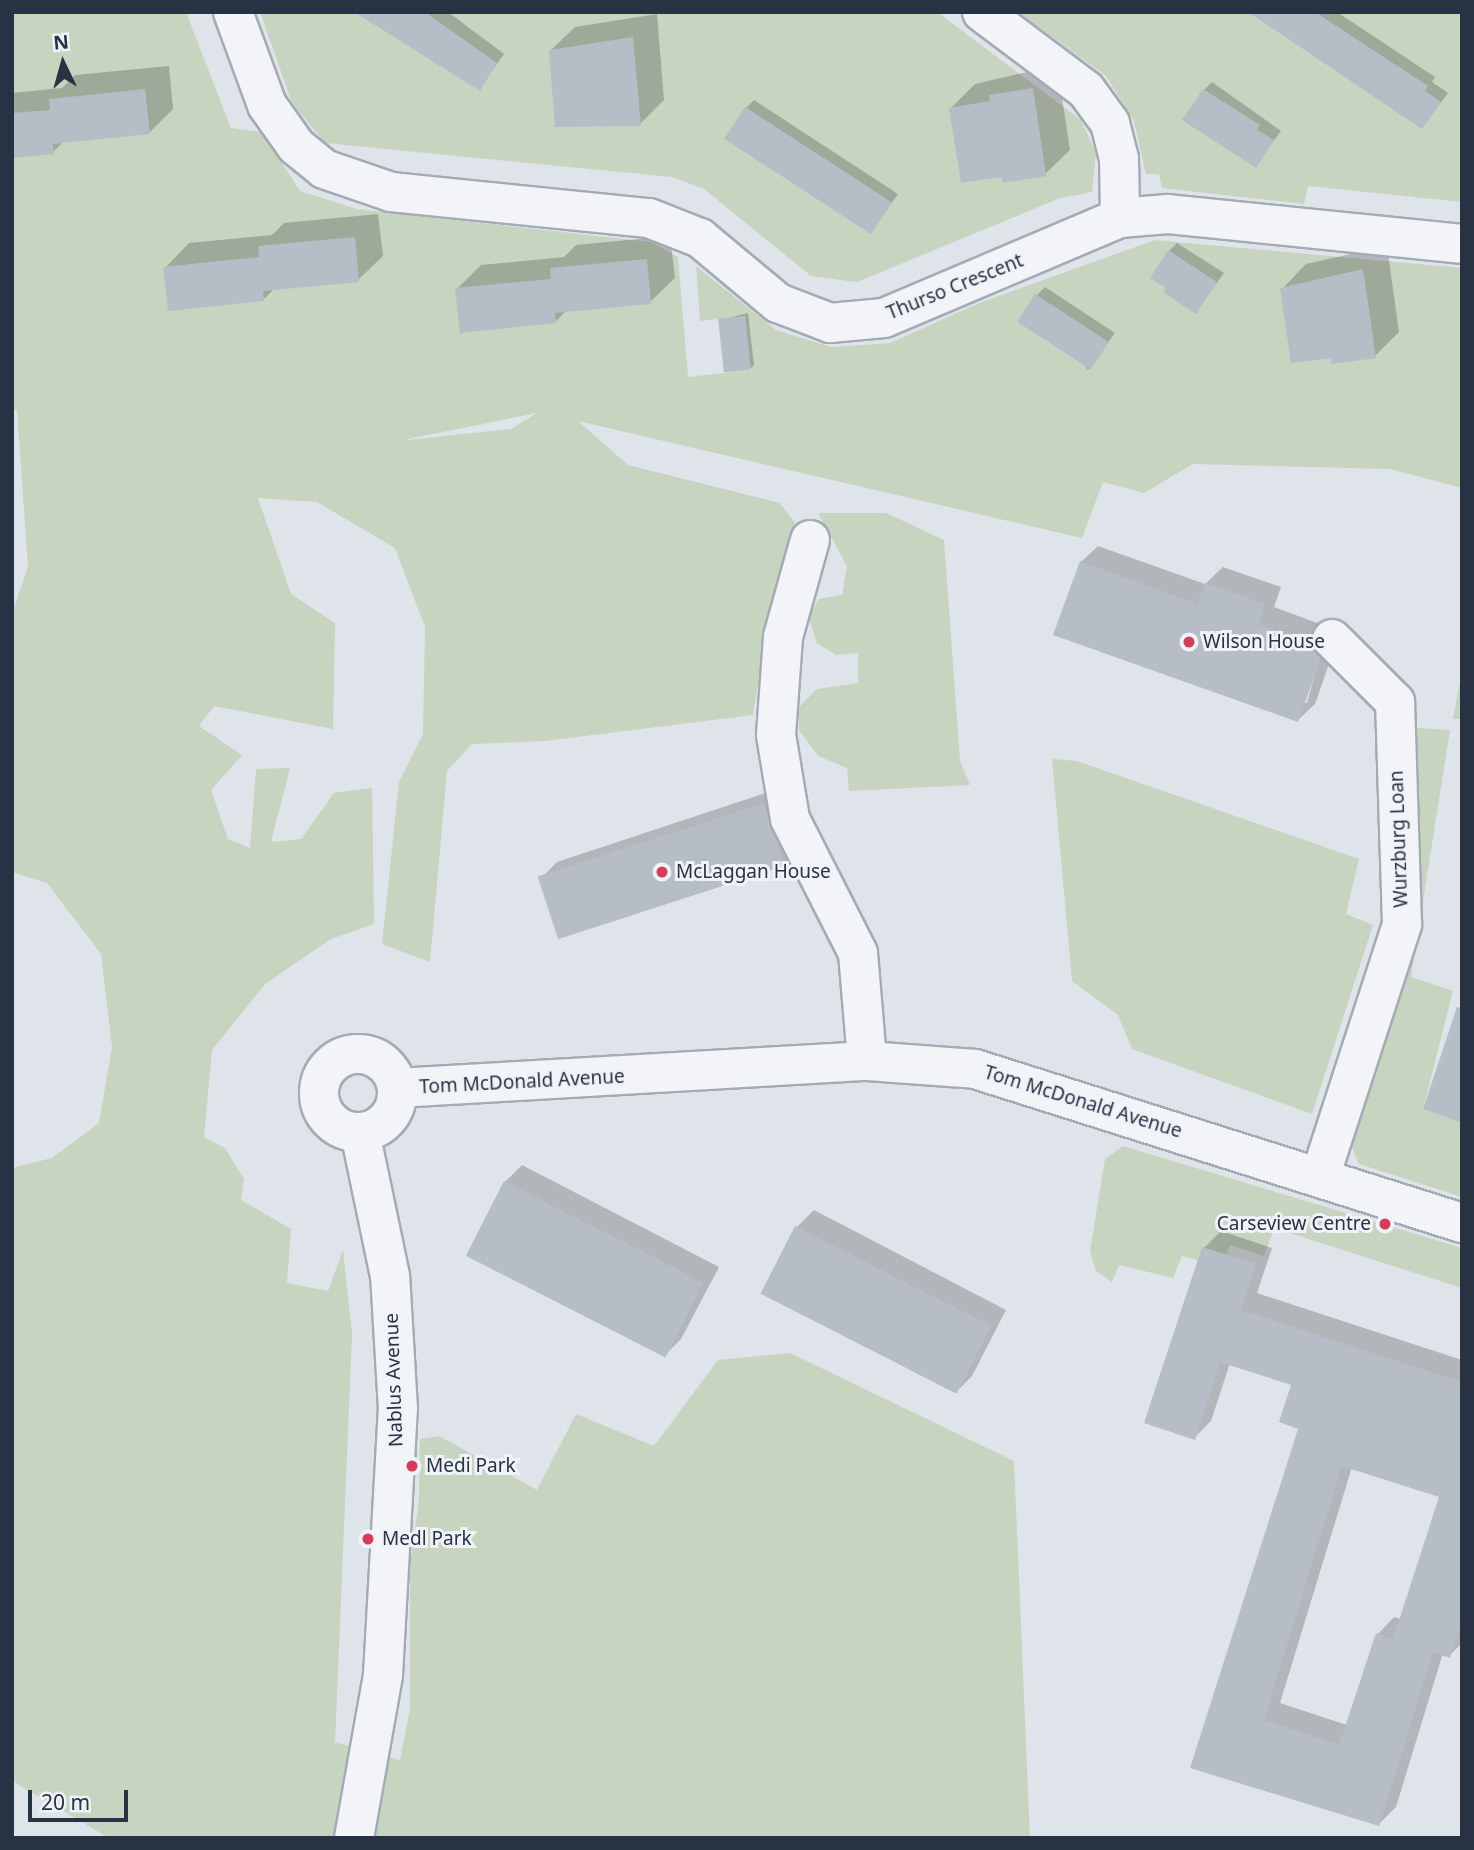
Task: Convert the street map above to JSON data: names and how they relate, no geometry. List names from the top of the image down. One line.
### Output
{"streets":{"street":["Thurso Crescent","Wurzburg Loan","Tom McDonald Avenue","Nablus Avenue"]},"crossings":[["Wurzburg Loan","Tom McDonald Avenue"],["Tom McDonald Avenue","Nablus Avenue"]],"places":["Wilson House","McLaggan House","Carseview Centre","Medi Park","Medl Park"],"scale_bar":"20 m","north":"top"}
